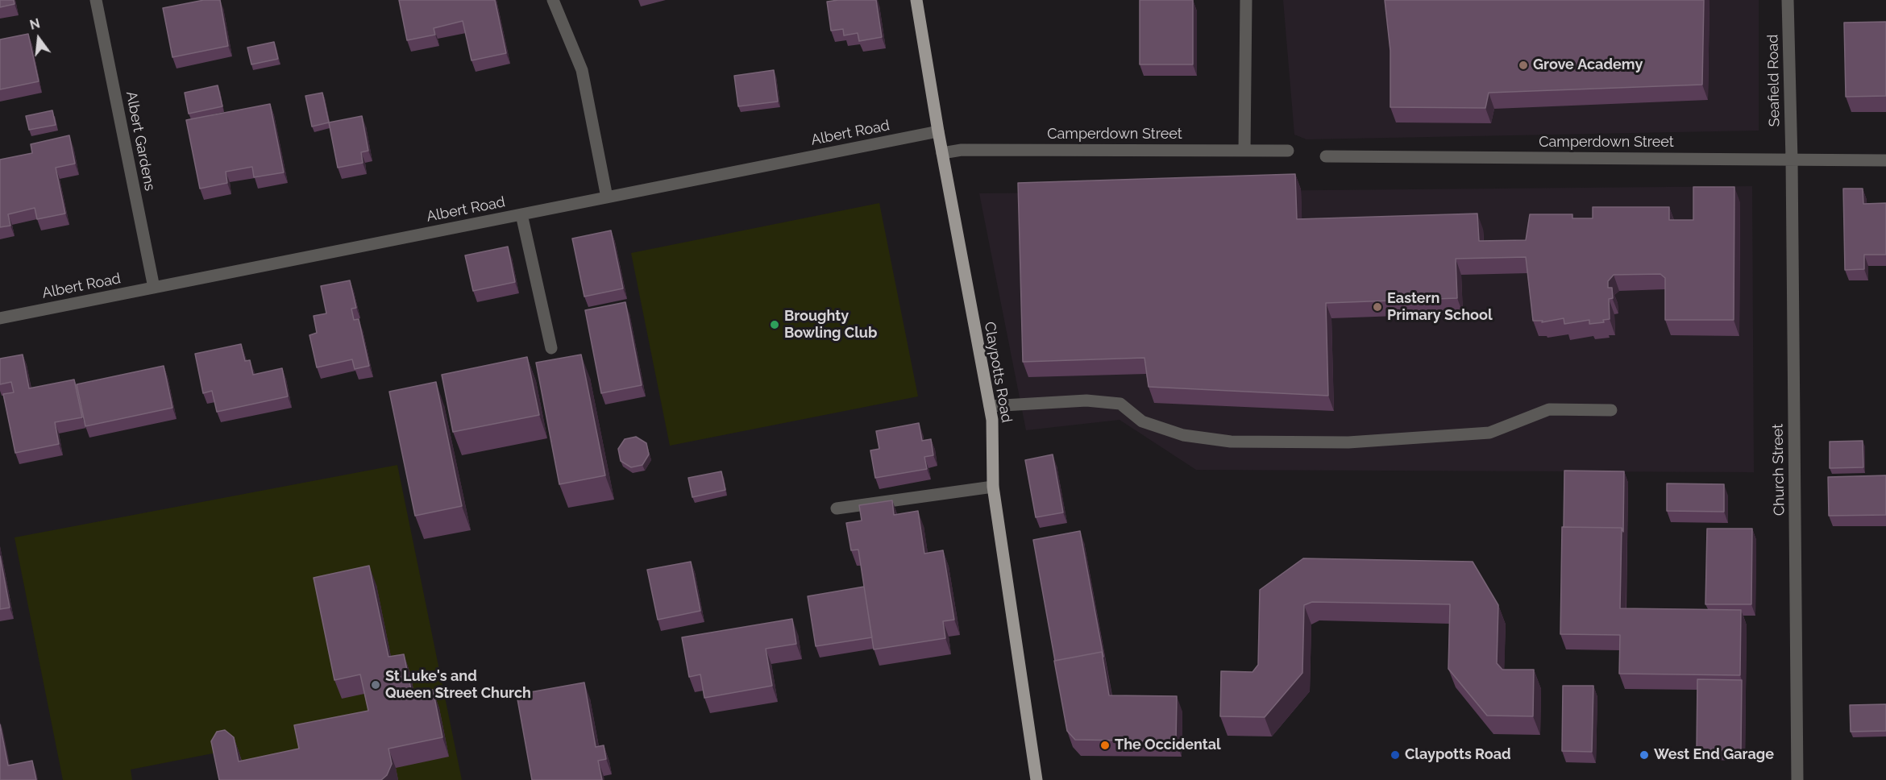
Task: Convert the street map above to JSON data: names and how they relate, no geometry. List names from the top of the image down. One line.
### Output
{"streets":{"main road":["Claypotts Road"],"street":["Seafield Road","Albert Road","Camperdown Street","Albert Gardens","Church Street"]},"crossings":[["Seafield Road","Camperdown Street"],["Seafield Road","Church Street"],["Albert Road","Albert Gardens"],["Albert Road","Claypotts Road"],["Camperdown Street","Claypotts Road"],["Camperdown Street","Church Street"]],"places":["Grove Academy","Eastern Primary School","Broughty Bowling Club","St Luke's and Queen Street Church","The Occidental","Claypotts Road","West End Garage"],"north":"top"}
